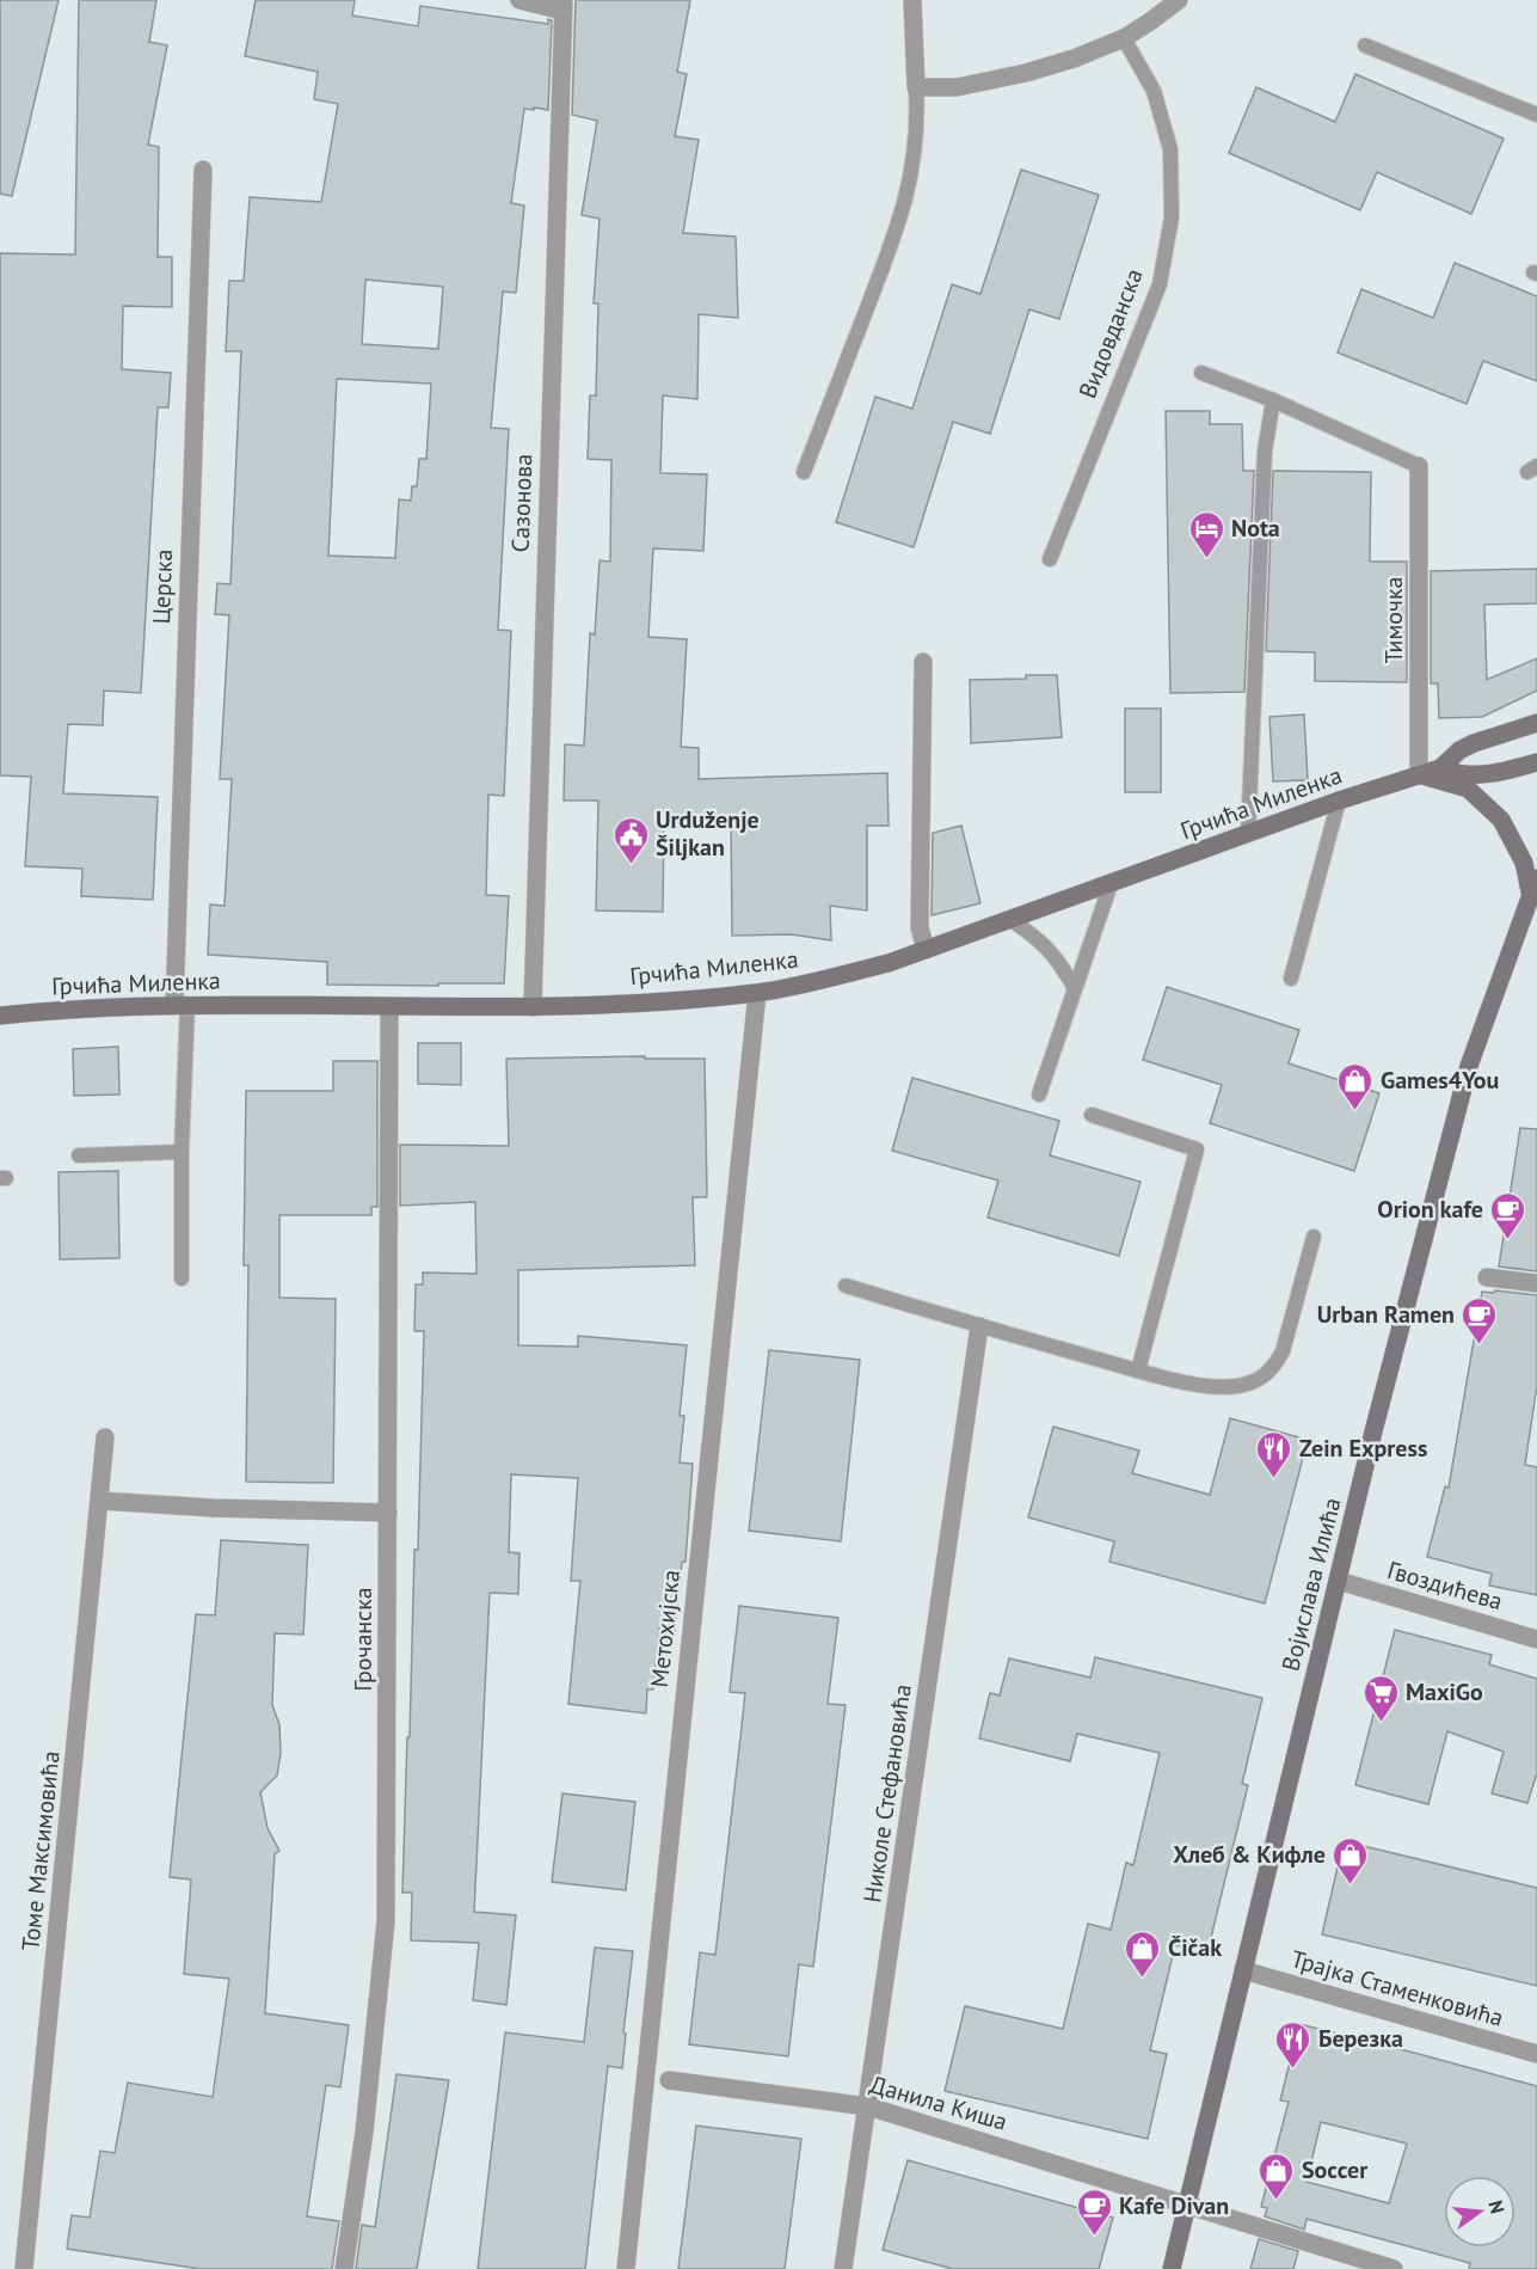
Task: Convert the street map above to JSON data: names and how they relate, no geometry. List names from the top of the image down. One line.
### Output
{"streets":{"street":["Сазонова","Церска","Тимочка","Грчића Миленка","Војислава Илића","Гвоздићева","Метохијска","Грочанска","Николе Стефановића","Томе Максимовића","Трајка Стаменковића","Данила Киша"],"lane":["Видовданска"]},"crossings":[["Сазонова","Грчића Миленка"],["Церска","Грчића Миленка"],["Тимочка","Грчића Миленка"],["Грчића Миленка","Метохијска"],["Грчића Миленка","Грочанска"],["Војислава Илића","Гвоздићева"],["Војислава Илића","Трајка Стаменковића"],["Војислава Илића","Данила Киша"],["Николе Стефановића","Данила Киша"]],"places":{"hotel":["Nota"],"public building":["Urduženje Šiljkan"],"shop":["Games4You","Хлеб & Кифле","Čičak","Soccer"],"cafe":["Orion kafe","Urban Ramen","Kafe Divan"],"restaurant":["Zein Express","Березка"],"supermarket":["MaxiGo"]},"north":"right"}
